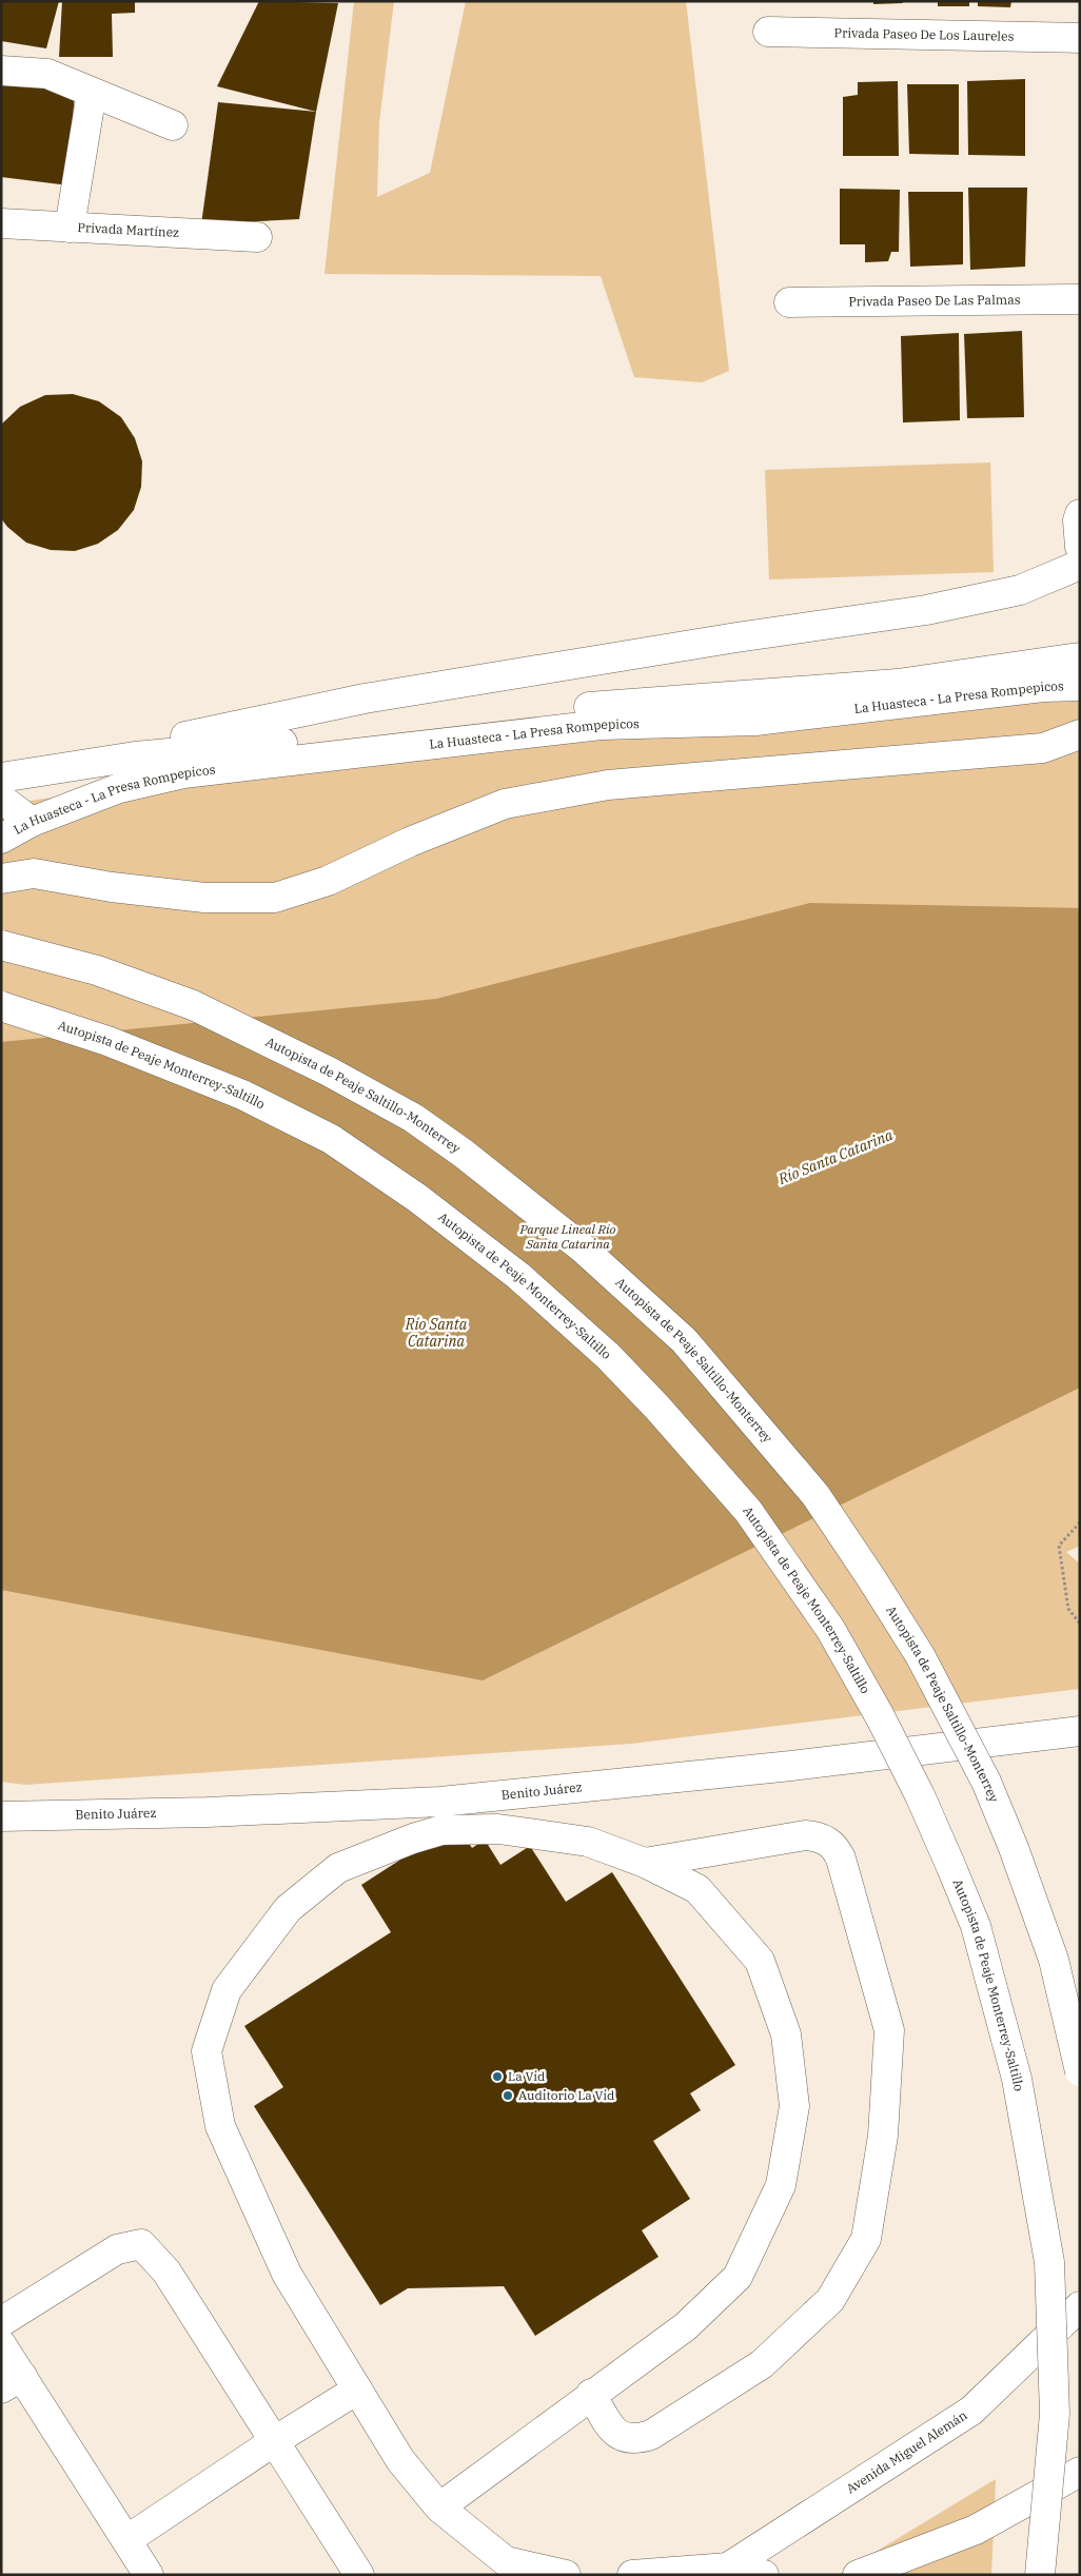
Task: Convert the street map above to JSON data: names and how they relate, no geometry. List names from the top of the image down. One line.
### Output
{"streets":{"main road":["Privada Paseo De Los Laureles","Privada Martínez","Privada Paseo De Las Palmas","La Huasteca - La Presa Rompepicos","Autopista de Peaje Monterrey-Saltillo","Autopista de Peaje Saltillo-Monterrey","Benito Juárez","Avenida Miguel Alemán"]},"water":["Río Santa Catarina"],"parks":["Parque Lineal Río Santa Catarina"],"places":["La Vid","Auditorio La Vid"]}
